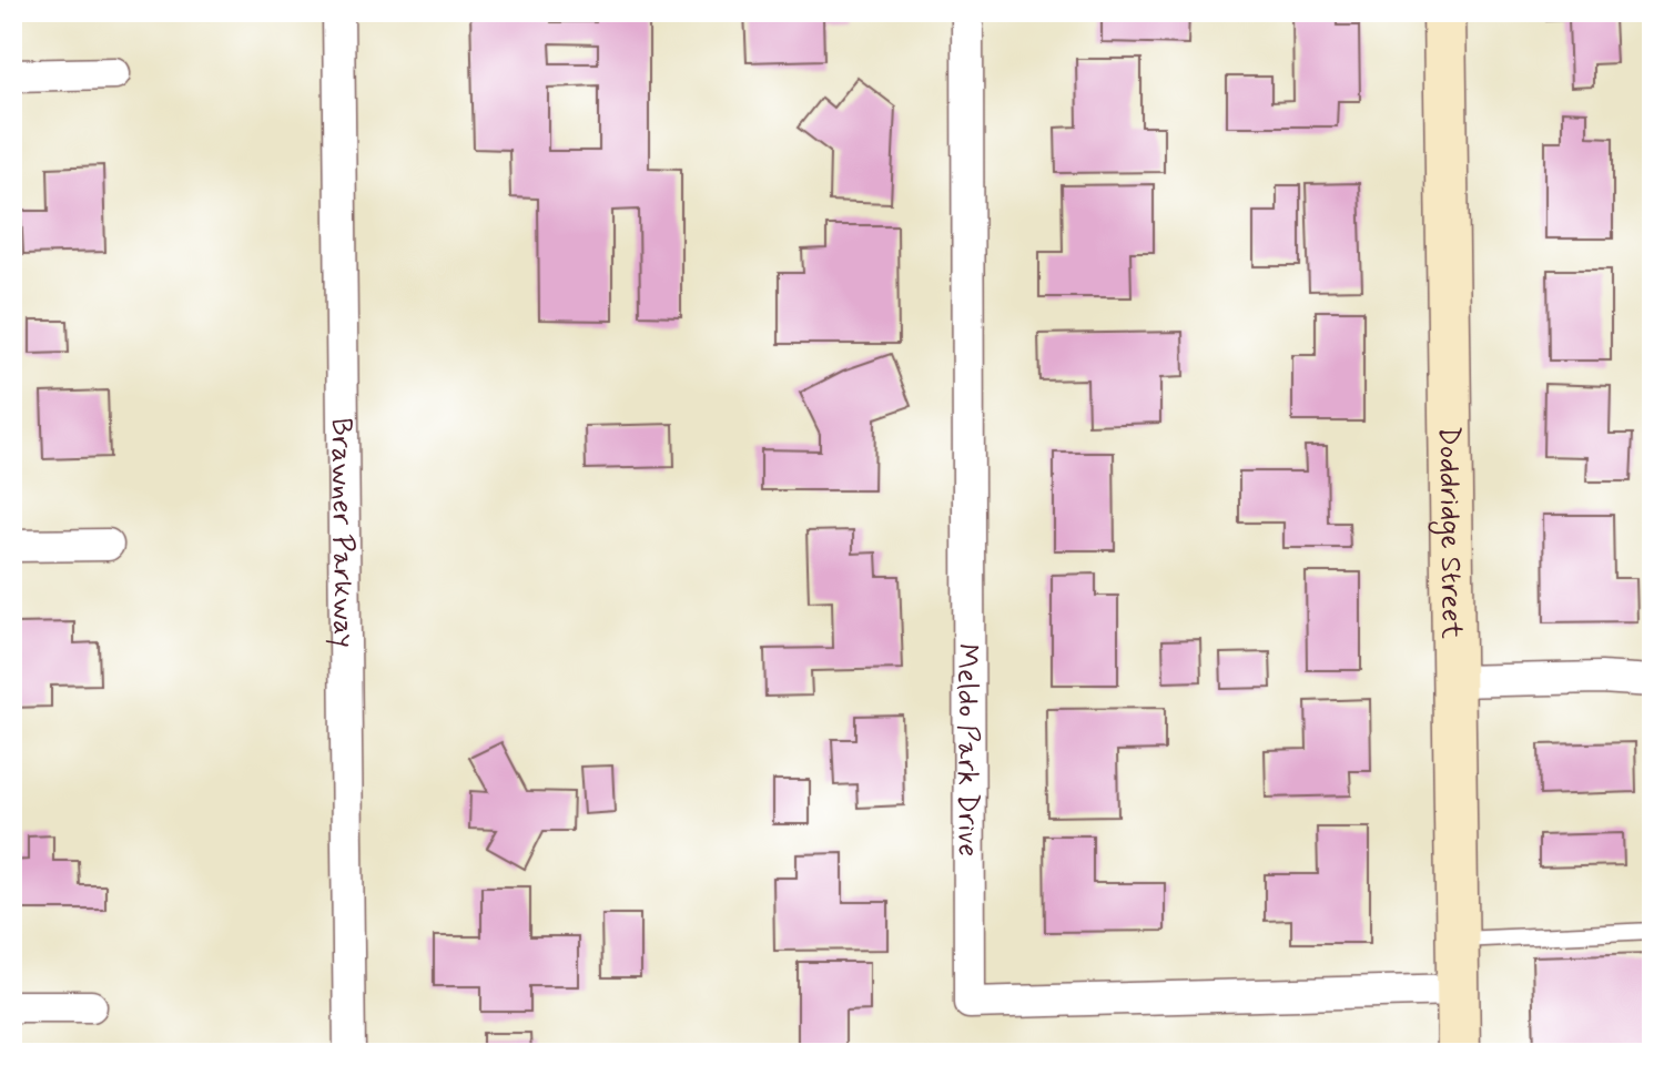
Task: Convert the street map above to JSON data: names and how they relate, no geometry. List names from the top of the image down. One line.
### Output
{"streets":{"main road":["Doddridge Street"],"street":["Brawner Parkway","Meldo Park Drive"]},"crossings":[["Doddridge Street","Meldo Park Drive"]]}
